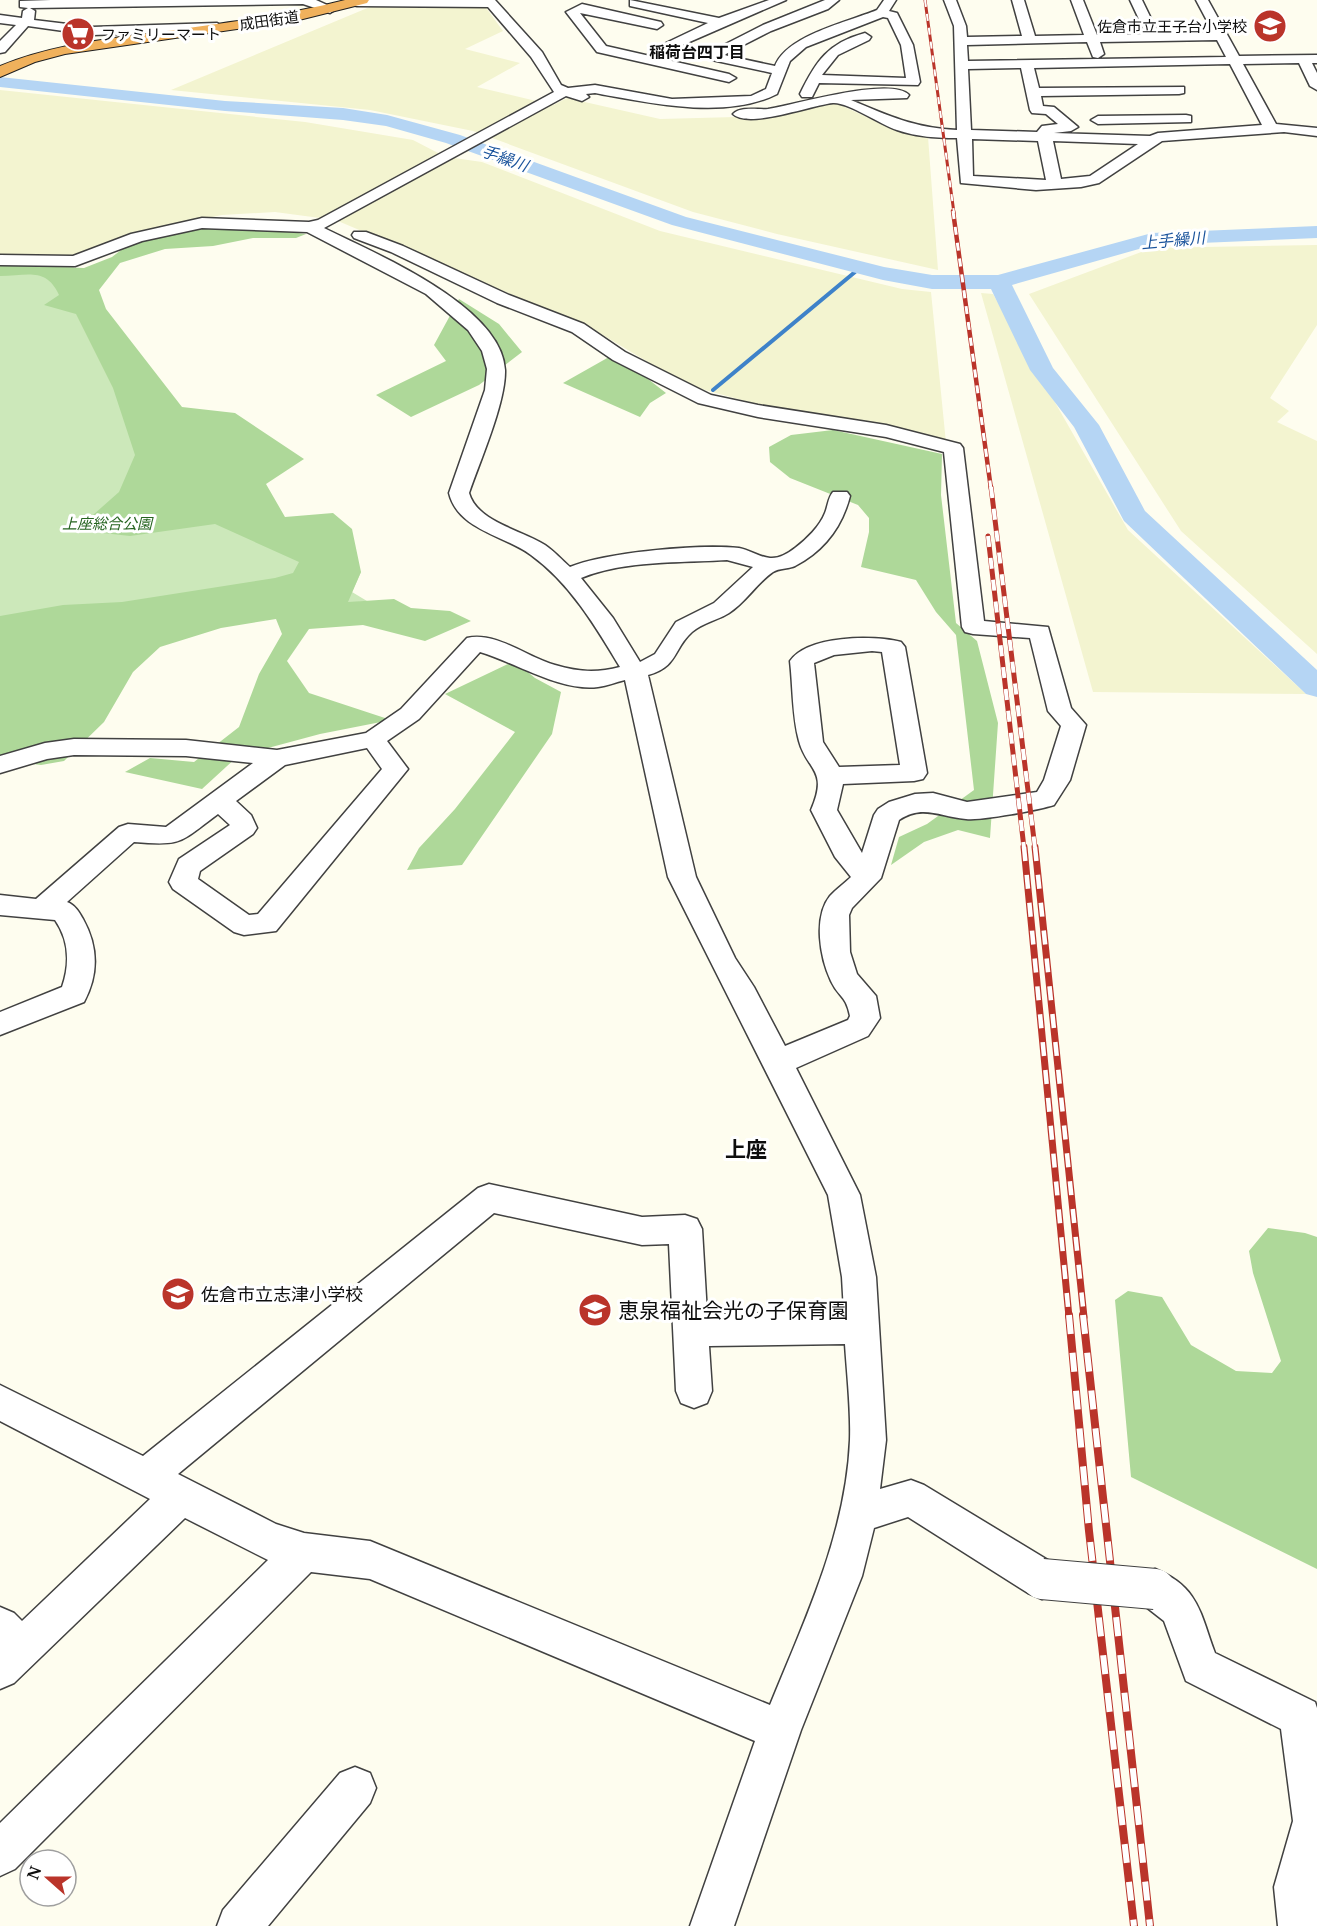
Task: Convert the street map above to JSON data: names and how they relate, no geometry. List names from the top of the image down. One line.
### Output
{"streets":{"highway":["成田街道"]},"districts":["稲荷台四丁目","上座"],"water":["手繰川","上手繰川"],"parks":["上座総合公園"],"places":{"school or university":["佐倉市立王子台小学校","佐倉市立志津小学校","恵泉福祉会光の子保育園"],"supermarket":["ファミリーマート"]},"north":"left"}
